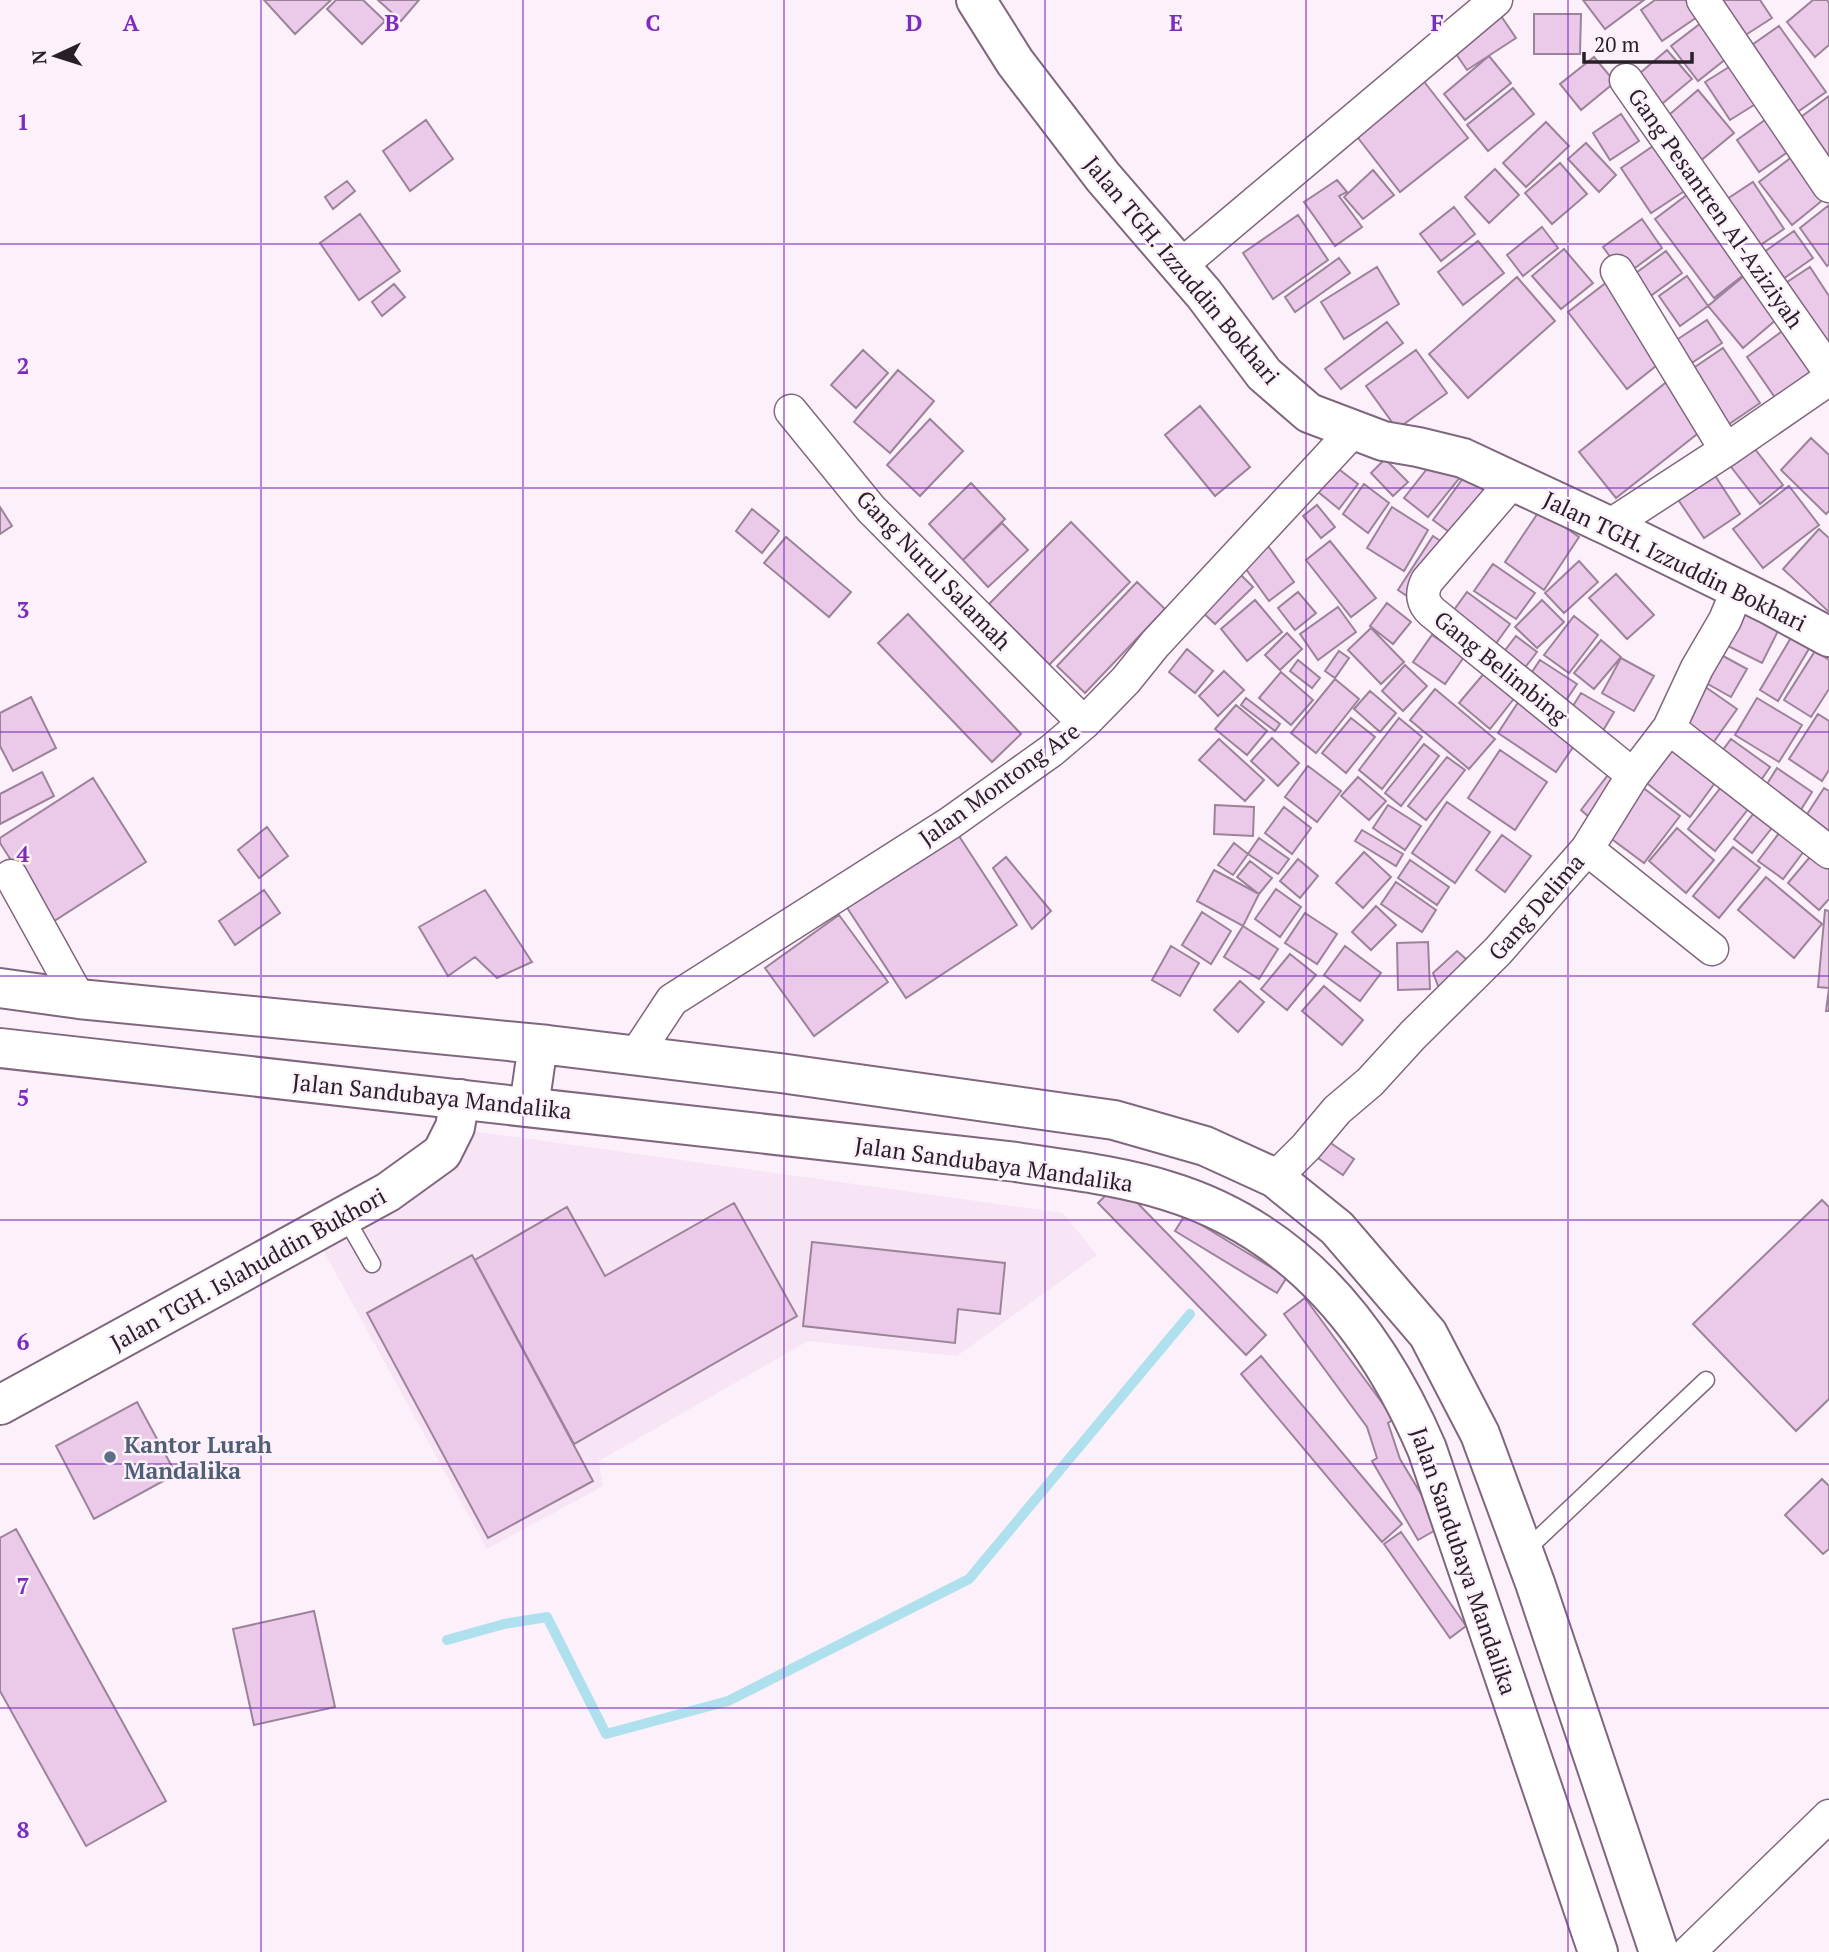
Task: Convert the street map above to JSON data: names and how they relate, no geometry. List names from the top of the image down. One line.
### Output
{"streets":{"main road":["Jalan TGH. Izzuddin Bokhari","Jalan Sandubaya Mandalika","Jalan TGH. Islahuddin Bukhori"],"street":["Gang Pesantren Al-Aziziyah","Gang Nurul Salamah","Gang Belimbing","Jalan Montong Are","Gang Delima"]},"crossings":[["Jalan TGH. Izzuddin Bokhari","Gang Belimbing"],["Jalan TGH. Izzuddin Bokhari","Jalan Montong Are"],["Jalan TGH. Izzuddin Bokhari","Gang Delima"],["Gang Nurul Salamah","Jalan Montong Are"],["Gang Belimbing","Gang Delima"],["Jalan Sandubaya Mandalika","Jalan TGH. Islahuddin Bukhori"]],"places":["Kantor Lurah Mandalika"],"scale_bar":"20 m","north":"left","grid":{"columns":["A","B","C","D","E","F"],"rows":["1","2","3","4","5","6","7","8"]}}
